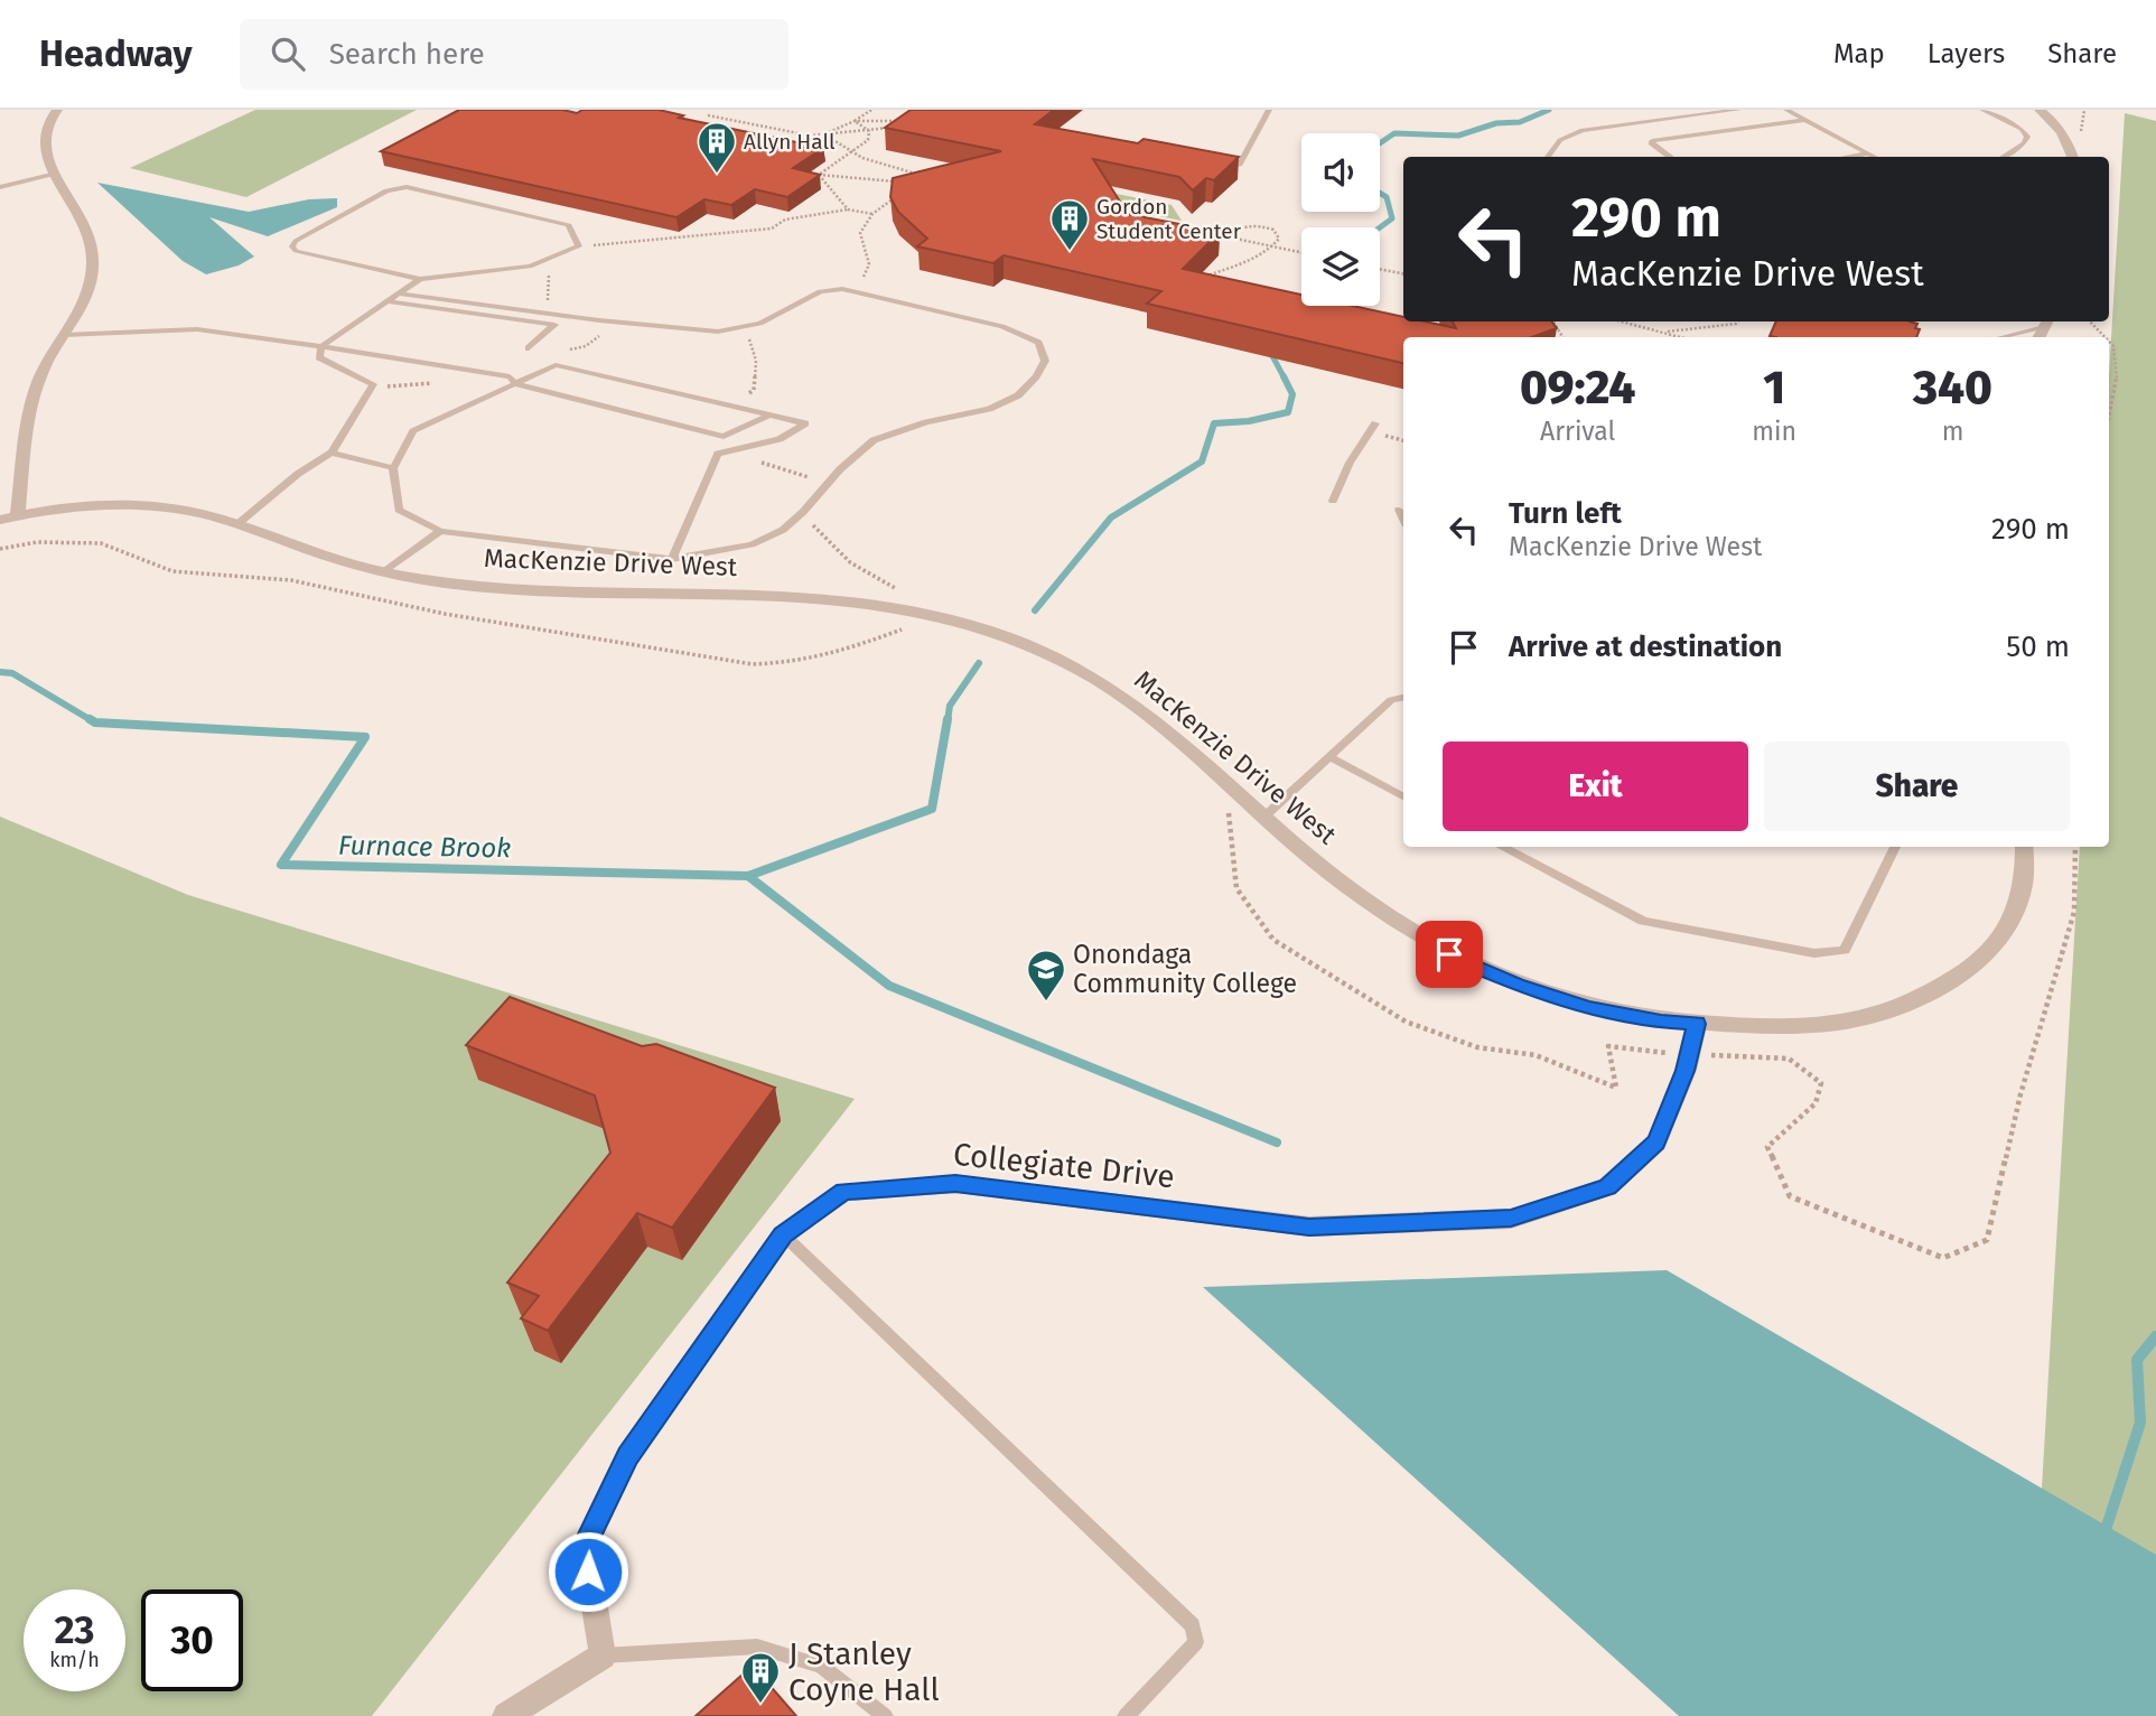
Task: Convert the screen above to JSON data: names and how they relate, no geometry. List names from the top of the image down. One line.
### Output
{"streets":{"street":["MacKenzie Drive West","Collegiate Drive"]},"crossings":[["MacKenzie Drive West","Collegiate Drive"]],"water":["Furnace Brook"],"places":{"building":["Allyn Hall","Gordon Student Center","J Stanley Coyne Hall"],"school or university":["Onondaga Community College"]},"page":{"header":"Headway","search":"Search here","nav":["Map","Layers","Share"],"turn":["290 m","MacKenzie Drive West"],"eta":["09:24","Arrival","1","min","340","m"],"list":[{"name":"Turn left","note":"MacKenzie Drive West","value":"290 m"},{"name":"Arrive at destination","value":"50 m"}],"buttons":["Exit","Share"],"speed":"23 km/h","limit":"30"}}
